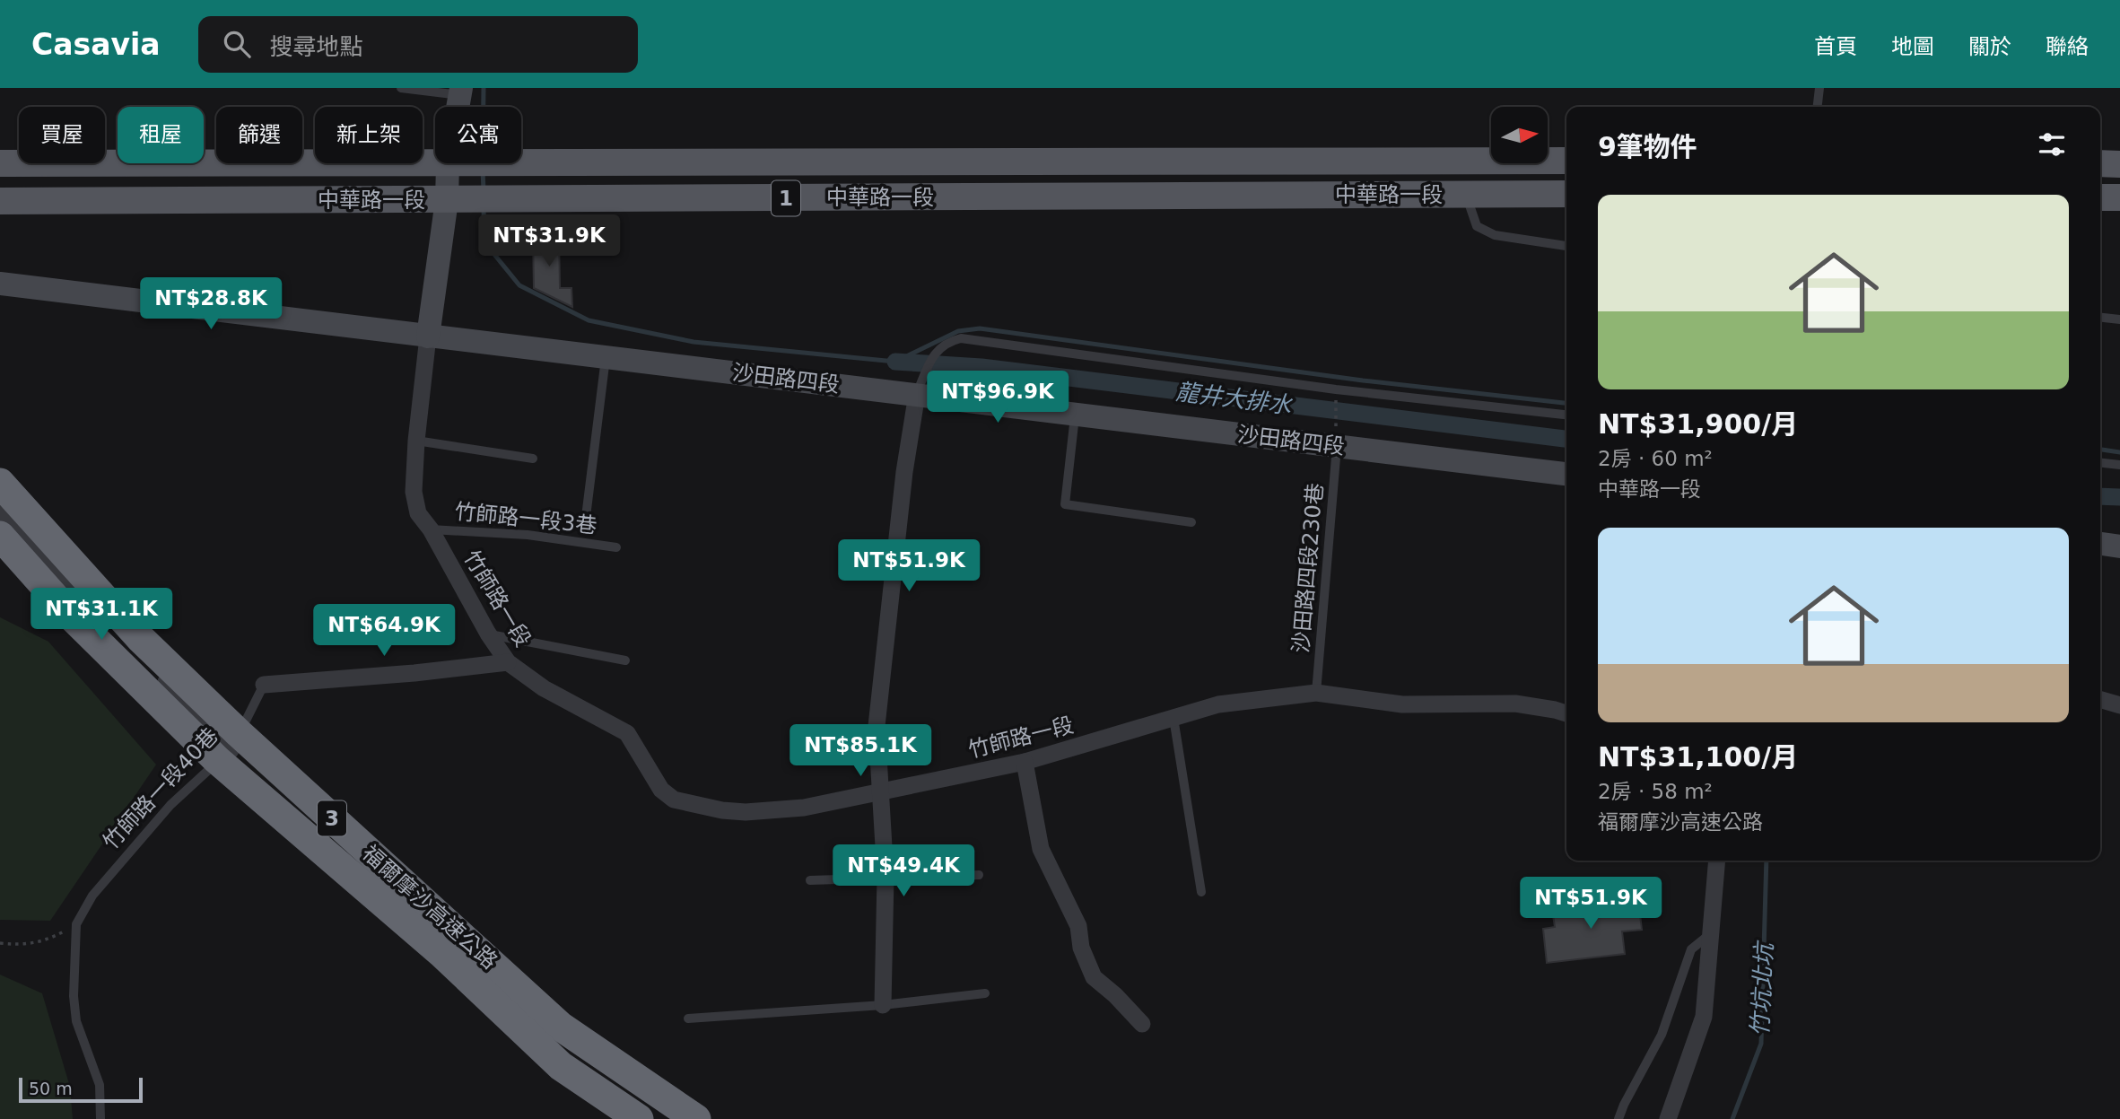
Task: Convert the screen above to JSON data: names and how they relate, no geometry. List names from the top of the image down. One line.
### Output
{"streets":{"highway":["3","福爾摩沙高速公路"],"main road":["中華路一段","1"],"street":["沙田路四段","竹師路一段","竹師路一段40巷"],"lane":["竹師路一段3巷","沙田路四段230巷"]},"crossings":[["沙田路四段","沙田路四段230巷"],["沙田路四段","竹師路一段"],["竹師路一段3巷","竹師路一段"],["沙田路四段230巷","竹師路一段"],["竹師路一段","竹師路一段40巷"]],"water":["龍井大排水","竹坑北坑"],"scale_bar":"50 m","north":"right","page":{"header":"Casavia","search":"搜尋地點","nav":["首頁","地圖","關於","聯絡"],"chip":["買屋","租屋","篩選","新上架","公寓"],"heading":"9筆物件","list":[{"name":"NT$31,900/月","note":"2房 · 60 m² · 中華路一段"},{"name":"NT$31,100/月","note":"2房 · 58 m² · 福爾摩沙高速公路"}],"price":["NT$31.9K","NT$28.8K","NT$96.9K","NT$51.9K","NT$31.1K","NT$64.9K","NT$85.1K","NT$49.4K","NT$51.9K"],"scale":"50 m"}}
